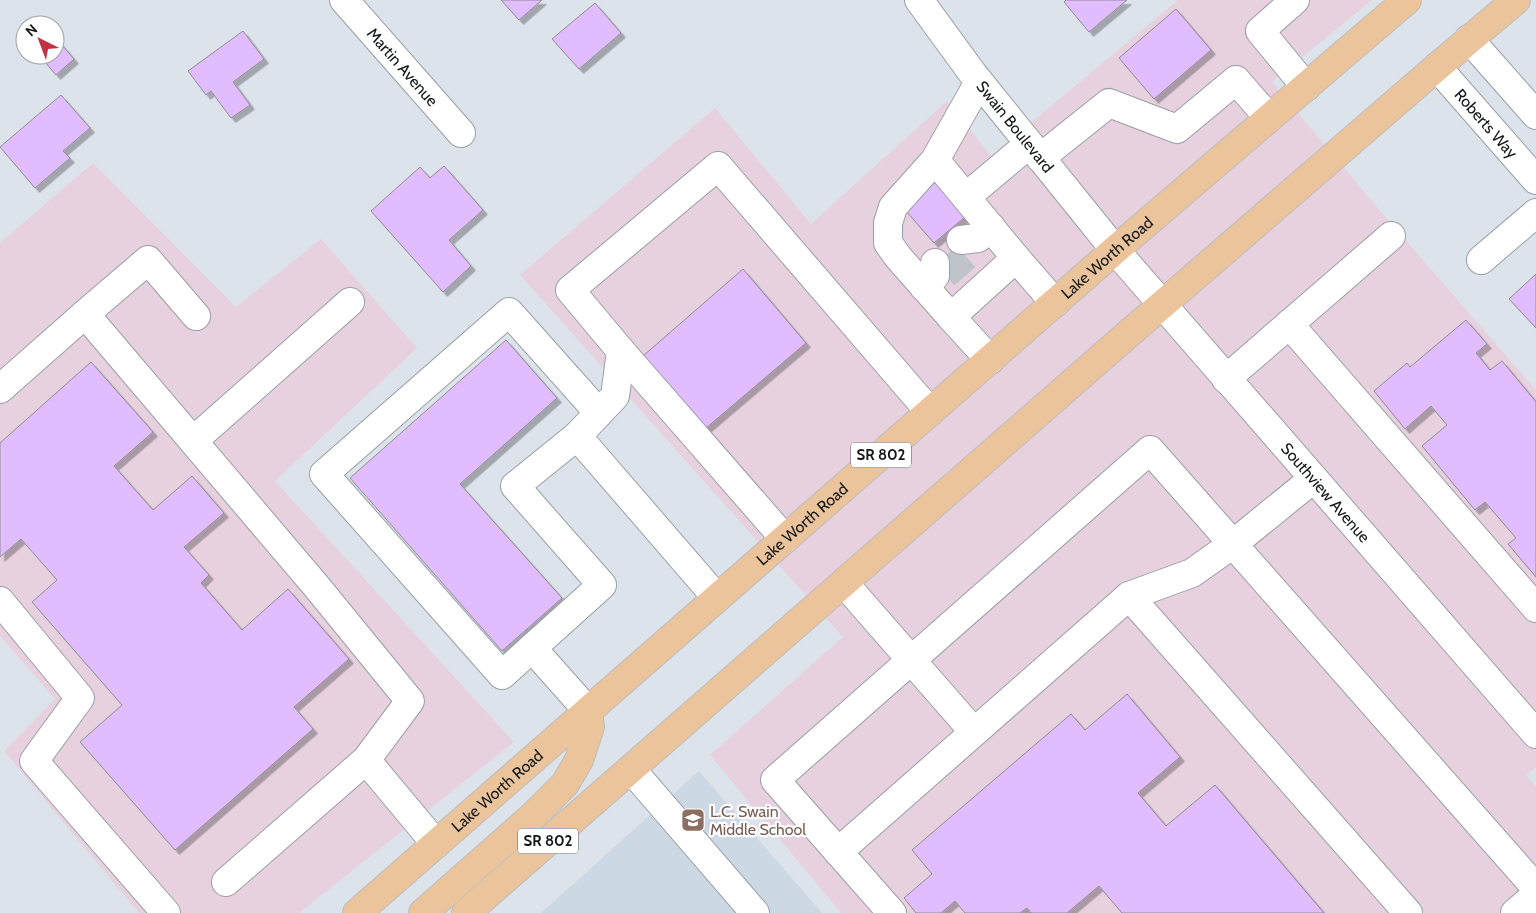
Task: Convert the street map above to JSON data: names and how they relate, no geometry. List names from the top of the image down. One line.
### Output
{"streets":{"main road":["Lake Worth Road","SR 802"],"street":["Martin Avenue","Roberts Way","Swain Boulevard","Southview Avenue"]},"crossings":[["Roberts Way","SR 802"],["Swain Boulevard","Lake Worth Road"],["Swain Boulevard","Southview Avenue"],["Lake Worth Road","Southview Avenue"],["SR 802","Southview Avenue"]],"places":{"school or university":["L.C. Swain Middle School"]},"north":"top left"}
